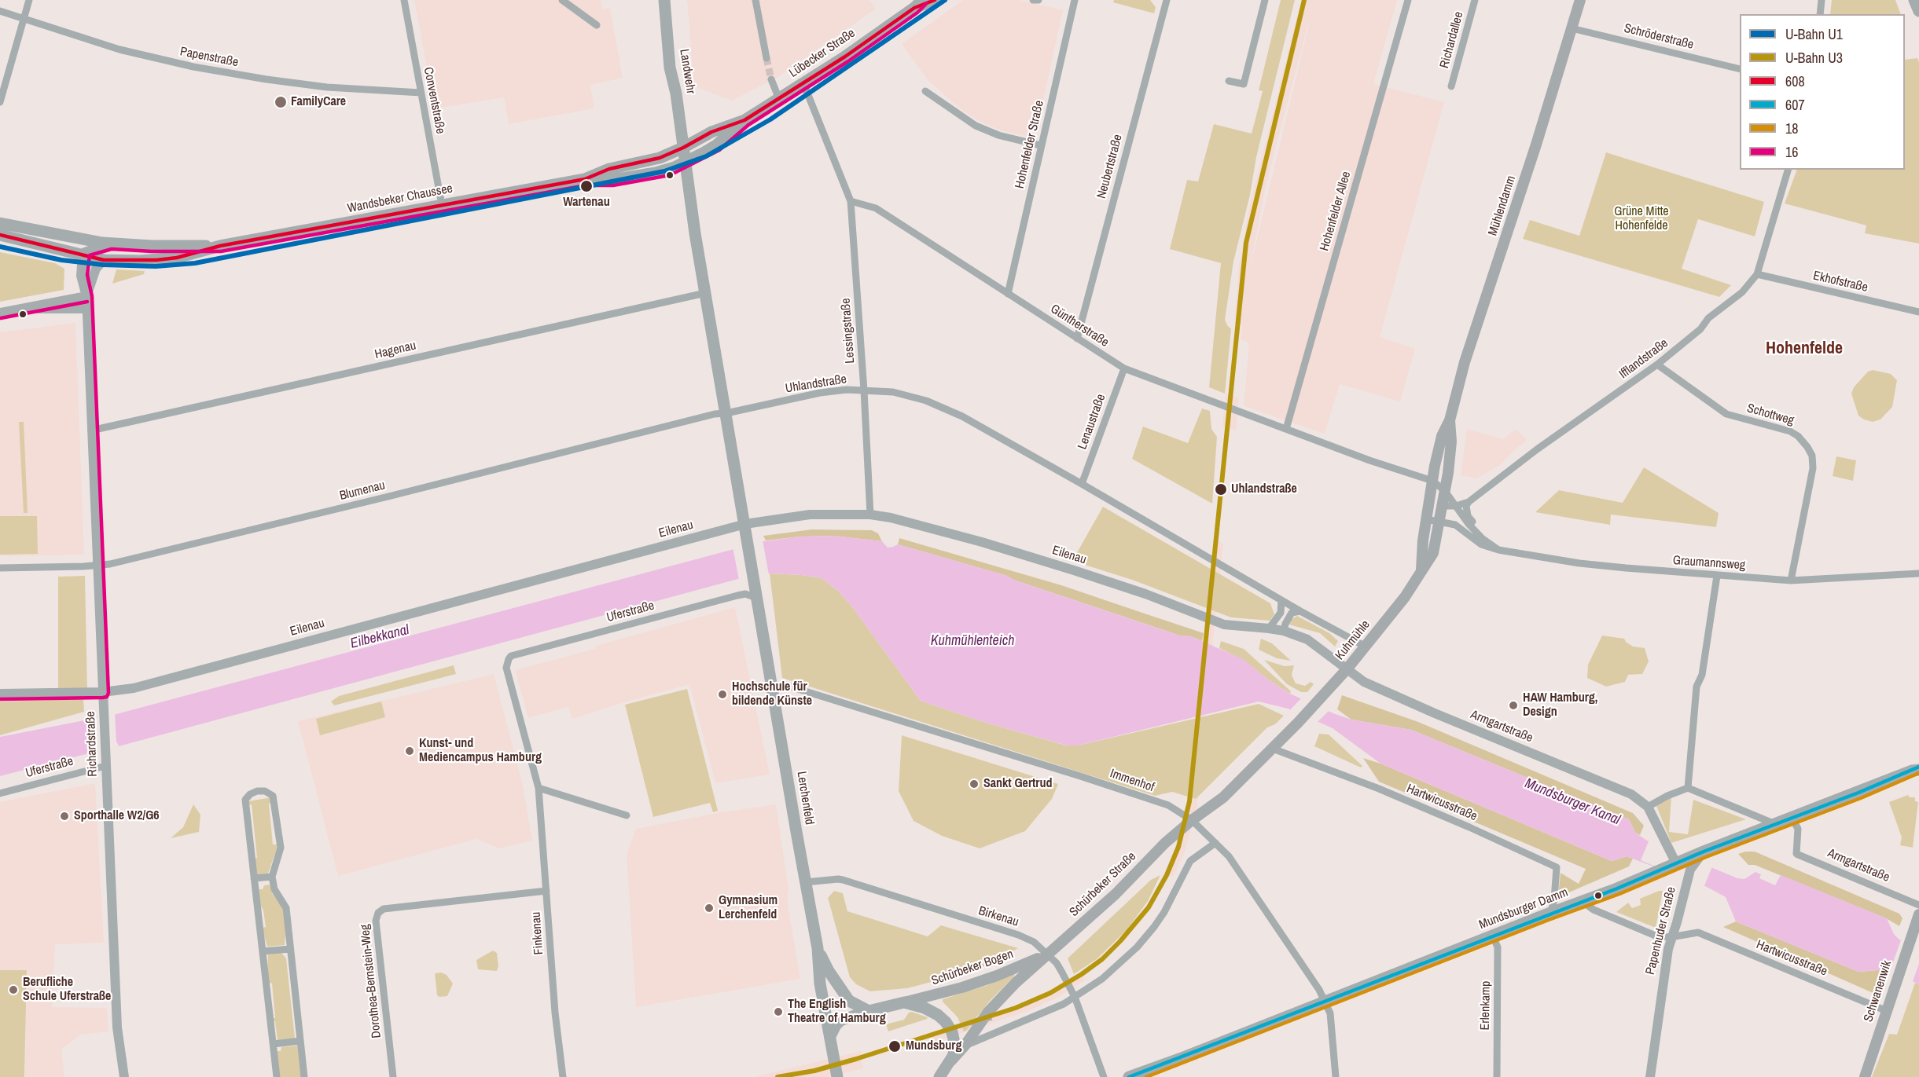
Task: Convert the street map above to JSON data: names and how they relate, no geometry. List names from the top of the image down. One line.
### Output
{"streets":{"main road":["Lübecker Straße","Landwehr","Wandsbeker Chaussee","Mühlendamm","Kuhmühle","Lerchenfeld","Schürbeker Straße","Mundsburger Damm","Schürbeker Bogen","Schwanenwik"],"street":["Schröderstraße","Richardallee","Papenstraße","Conventstraße","Hohenfelder Straße","Neubertstraße","Hohenfelder Allee","Ekhofstraße","Güntherstraße","Lessingstraße","Hagenau","Ifflandstraße","Uhlandstraße","Schottweg","Lenaustraße","Blumenau","Eilenau","Graumannsweg","Uferstraße","Armgartstraße","Richardstraße","Immenhof","Hartwicusstraße","Birkenau","Papenhuder Straße","Finkenau","Dorothea-Bernstein-Weg","Erlenkamp"]},"crossings":[["Schröderstraße","Mühlendamm"],["Lübecker Straße","Landwehr"],["Lübecker Straße","Wandsbeker Chaussee"],["Papenstraße","Conventstraße"],["Landwehr","Wandsbeker Chaussee"],["Conventstraße","Wandsbeker Chaussee"],["Hohenfelder Straße","Güntherstraße"],["Neubertstraße","Güntherstraße"],["Wandsbeker Chaussee","Richardstraße"],["Mühlendamm","Güntherstraße"],["Mühlendamm","Graumannsweg"],["Mühlendamm","Kuhmühle"],["Hohenfelder Allee","Güntherstraße"],["Ekhofstraße","Ifflandstraße"],["Güntherstraße","Lessingstraße"],["Güntherstraße","Lenaustraße"],["Güntherstraße","Graumannsweg"],["Güntherstraße","Kuhmühle"],["Lessingstraße","Uhlandstraße"],["Lessingstraße","Eilenau"],["Hagenau","Richardstraße"],["Ifflandstraße","Schottweg"],["Ifflandstraße","Graumannsweg"],["Ifflandstraße","Kuhmühle"],["Uhlandstraße","Lenaustraße"],["Uhlandstraße","Blumenau"],["Uhlandstraße","Kuhmühle"],["Schottweg","Graumannsweg"],["Blumenau","Richardstraße"],["Eilenau","Kuhmühle"],["Eilenau","Armgartstraße"],["Eilenau","Richardstraße"],["Eilenau","Lerchenfeld"],["Graumannsweg","Kuhmühle"],["Uferstraße","Richardstraße"],["Uferstraße","Lerchenfeld"],["Uferstraße","Finkenau"],["Kuhmühle","Armgartstraße"],["Kuhmühle","Schürbeker Straße"],["Armgartstraße","Mundsburger Damm"],["Immenhof","Lerchenfeld"],["Immenhof","Schürbeker Straße"],["Immenhof","Mundsburger Damm"],["Lerchenfeld","Birkenau"],["Lerchenfeld","Schürbeker Bogen"],["Hartwicusstraße","Schürbeker Straße"],["Hartwicusstraße","Mundsburger Damm"],["Hartwicusstraße","Papenhuder Straße"],["Hartwicusstraße","Schwanenwik"],["Schürbeker Straße","Birkenau"],["Schürbeker Straße","Schürbeker Bogen"],["Mundsburger Damm","Papenhuder Straße"],["Mundsburger Damm","Erlenkamp"],["Birkenau","Schürbeker Bogen"],["Finkenau","Dorothea-Bernstein-Weg"]],"districts":["Hohenfelde"],"water":["Eilbekkanal","Kuhmühlenteich","Mundsburger Kanal"],"parks":["Grüne Mitte Hohenfelde"],"places":["FamilyCare","Wartenau","Uhlandstraße","Hochschule für bildende Künste","HAW Hamburg, Design","Kunst- und Mediencampus Hamburg","Sankt Gertrud","Sporthalle W2/G6","Gymnasium Lerchenfeld","Berufliche Schule Uferstraße","The English Theatre of Hamburg","Mundsburg"],"lines":["metro line U1","metro line U3","transit line 608","transit line 16","transit line 607","transit line 18"],"legend":["U-Bahn U1","U-Bahn U3","608","607","18","16"]}
